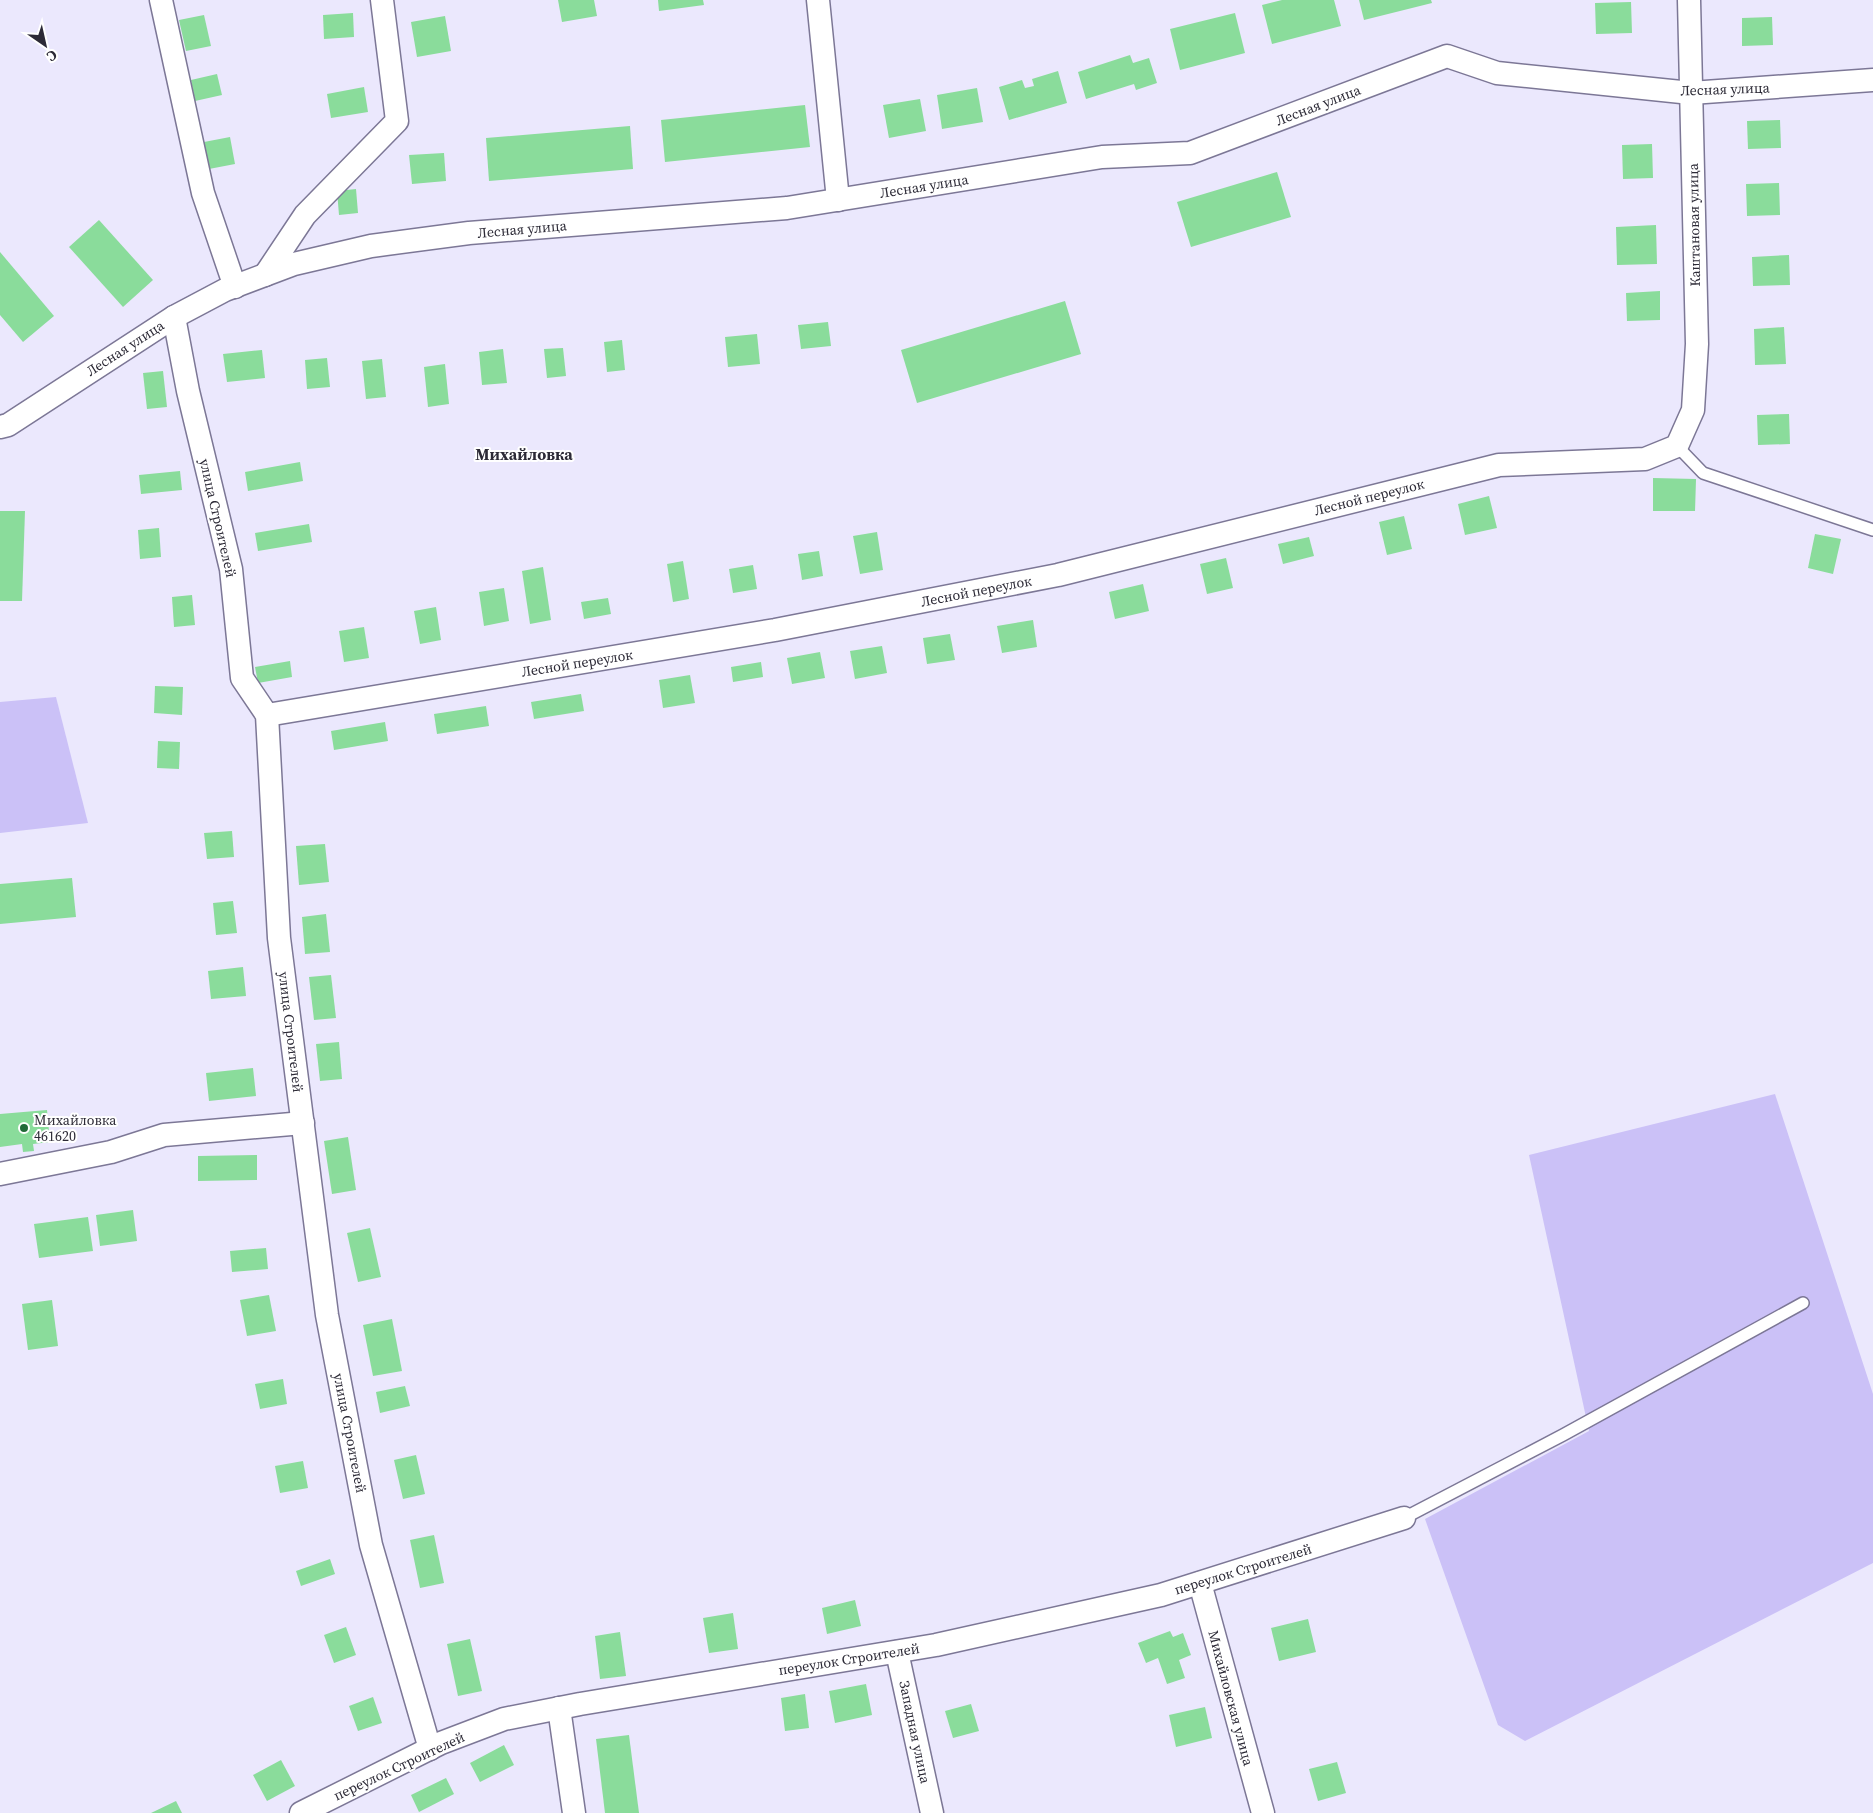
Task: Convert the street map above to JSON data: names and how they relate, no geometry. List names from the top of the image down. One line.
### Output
{"streets":{"street":["Лесная улица","Каштановая улица","Лесной переулок","улица Строителей","переулок Строителей","Михайловская улица","Западная улица"]},"crossings":[["Лесная улица","Каштановая улица"],["Лесная улица","улица Строителей"],["Каштановая улица","Лесной переулок"],["Лесной переулок","улица Строителей"],["улица Строителей","переулок Строителей"],["переулок Строителей","Михайловская улица"],["переулок Строителей","Западная улица"]],"districts":["Михайловка"],"places":["Михайловка 461620"],"north":"bottom right"}
